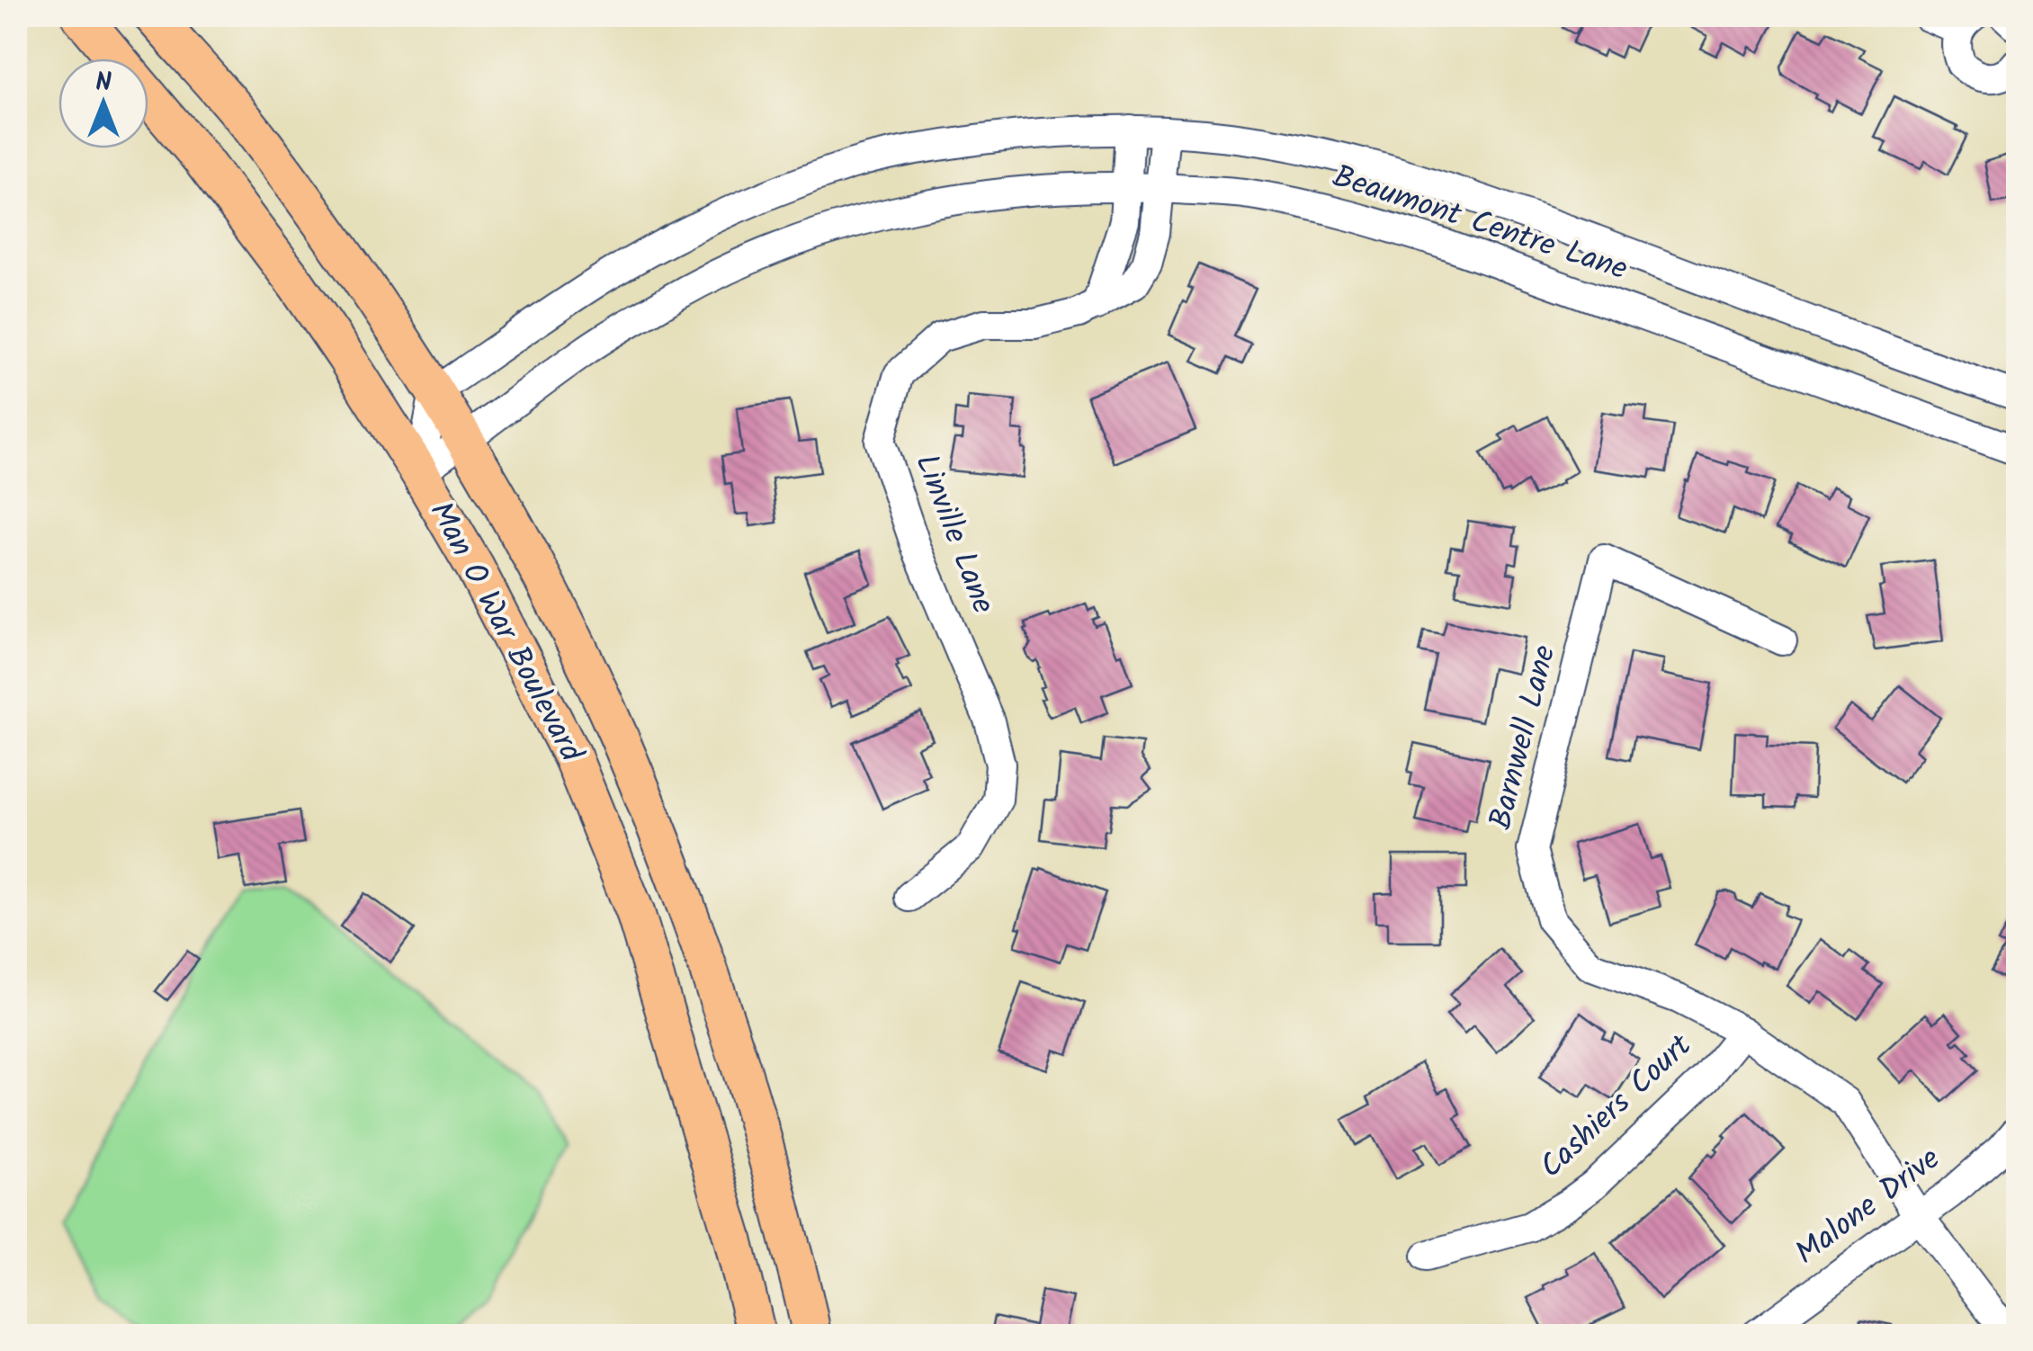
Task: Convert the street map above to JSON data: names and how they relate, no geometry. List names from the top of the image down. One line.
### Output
{"streets":{"main road":["Man O War Boulevard"],"street":["Beaumont Centre Lane","Linville Lane","Barnwell Lane","Cashiers Court","Malone Drive"]},"crossings":[["Beaumont Centre Lane","Linville Lane"],["Beaumont Centre Lane","Man O War Boulevard"],["Barnwell Lane","Cashiers Court"],["Barnwell Lane","Malone Drive"]],"north":"top"}
